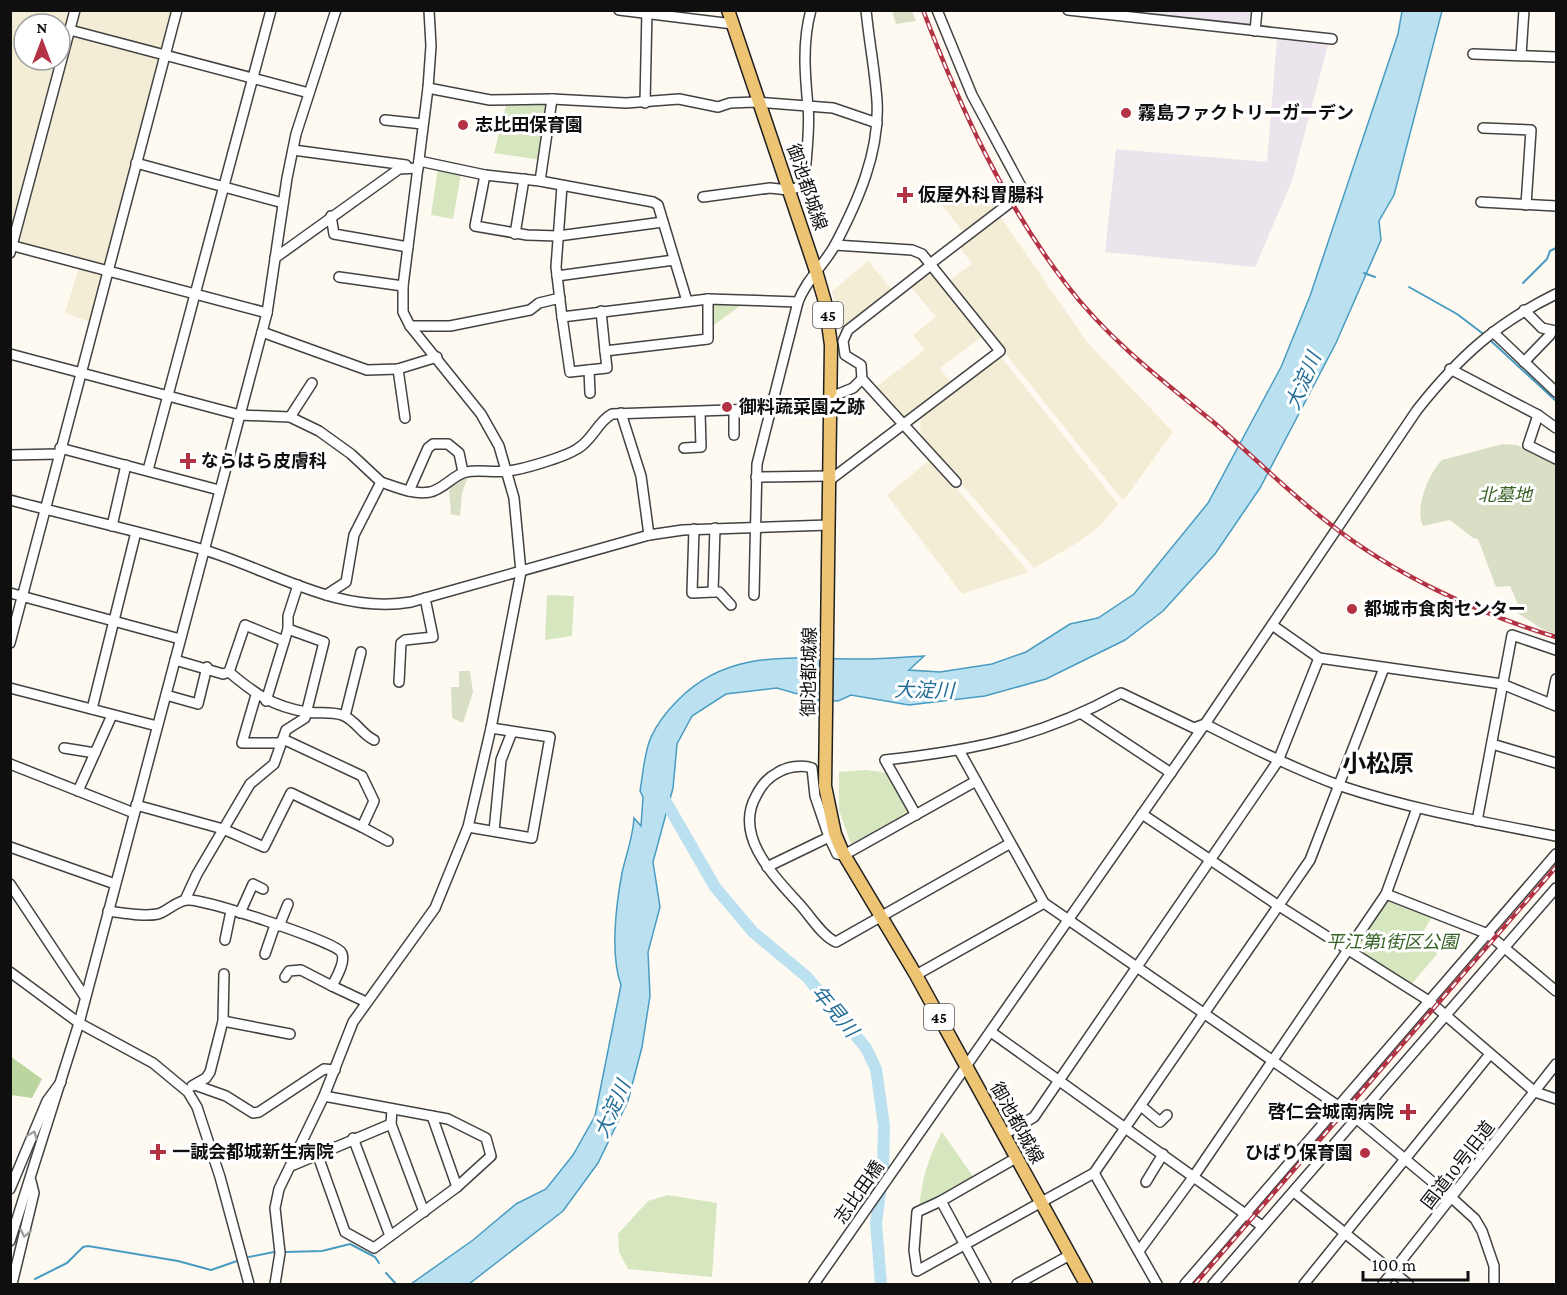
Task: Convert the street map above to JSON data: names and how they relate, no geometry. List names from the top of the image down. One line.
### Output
{"streets":{"main road":["御池都城線","45"],"street":["国道10号旧道","志比田橋"]},"crossings":[["御池都城線","志比田橋"]],"districts":["小松原"],"water":["大淀川","年見川"],"parks":["北墓地","平江第1街区公園"],"places":{"other":["霧島ファクトリーガーデン","志比田保育園","御料蔬菜園之跡","都城市食肉センター","ひばり保育園"],"health":["仮屋外科胃腸科","ならはら皮膚科","啓仁会城南病院","一誠会都城新生病院"]},"scale_bar":"100 m","north":"top"}
